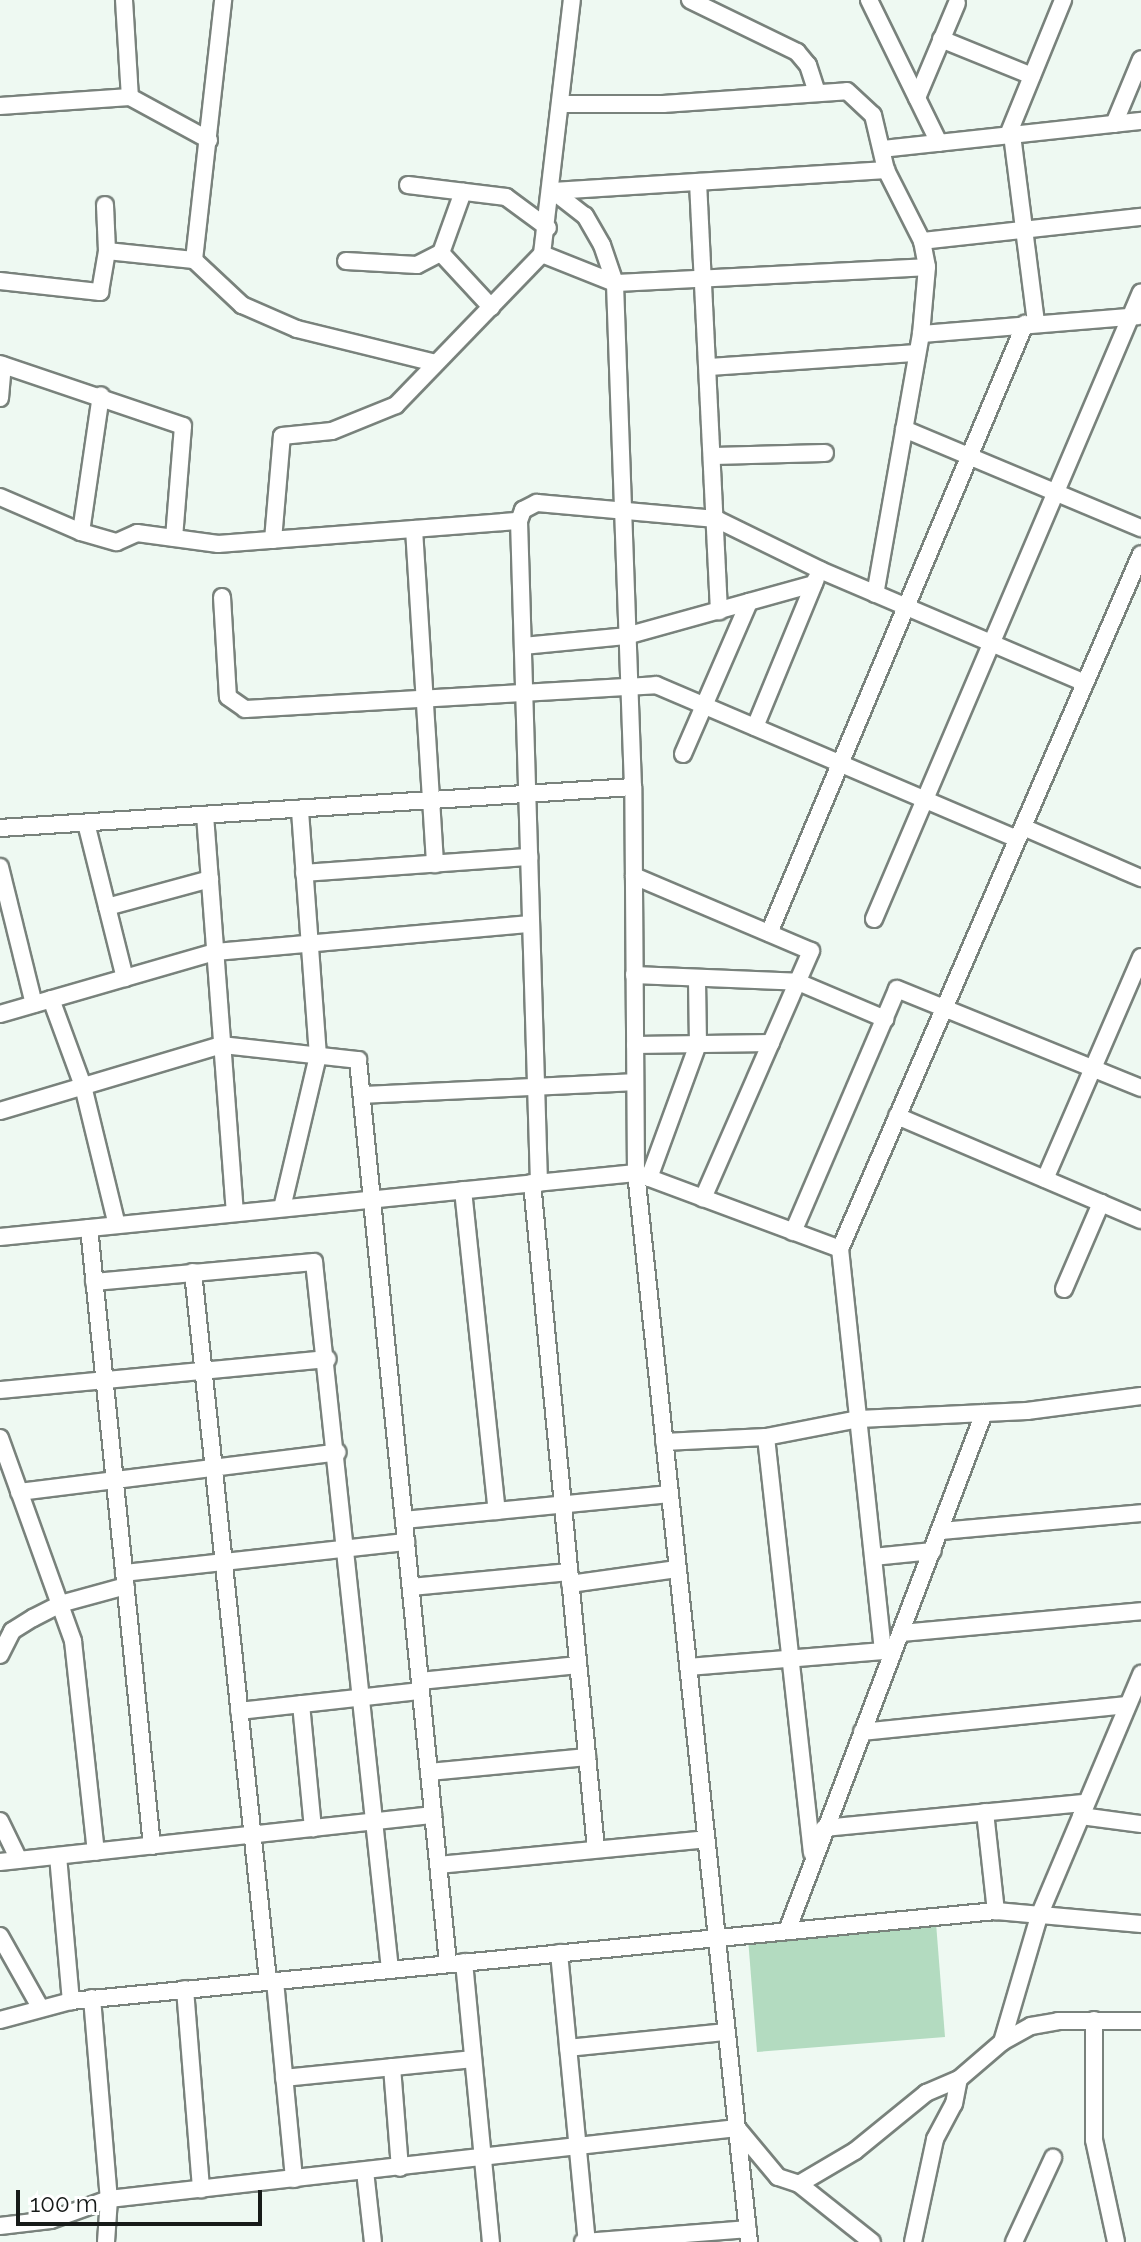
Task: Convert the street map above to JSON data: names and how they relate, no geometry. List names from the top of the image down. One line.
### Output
{"scale_bar":"100 m"}
